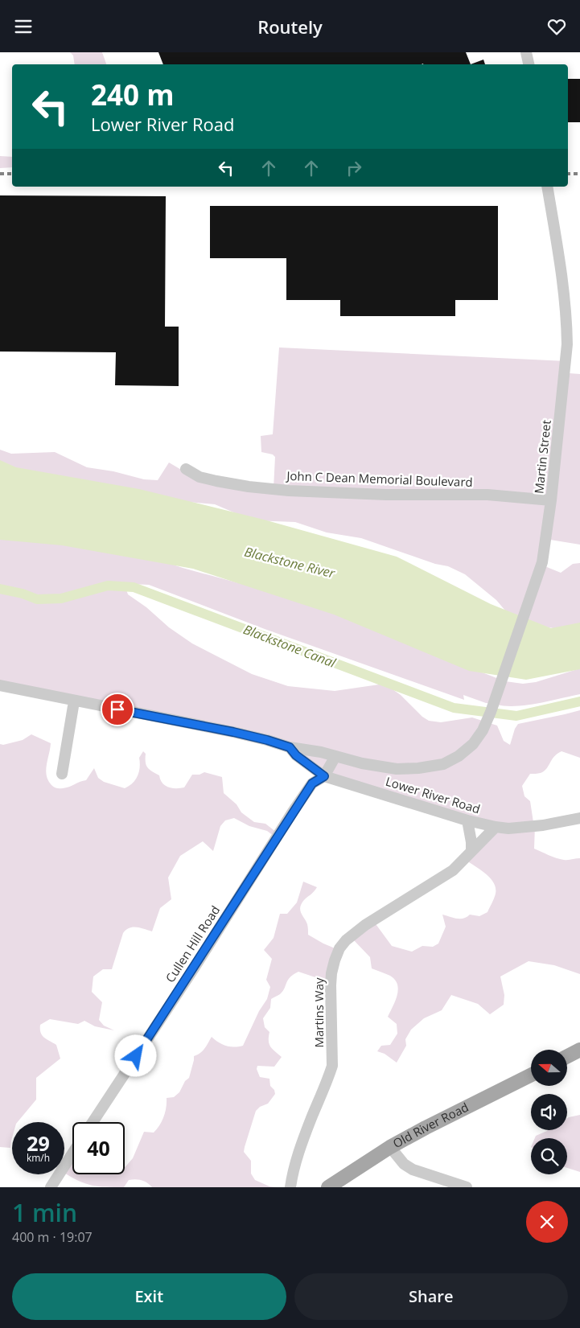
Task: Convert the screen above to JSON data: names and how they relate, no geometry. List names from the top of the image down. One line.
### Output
{"streets":{"main road":["Old River Road"],"street":["Martin Street","John C Dean Memorial Boulevard","Lower River Road","Cullen Hill Road","Martins Way"]},"crossings":[["Martin Street","John C Dean Memorial Boulevard"],["Martin Street","Lower River Road"],["Lower River Road","Cullen Hill Road"],["Lower River Road","Martins Way"]],"water":["Blackstone River","Blackstone Canal"],"north":"left","page":{"header":"Routely","turn":["240 m","Lower River Road"],"speed":"29 km/h","limit":"40","heading":["1 min","400 m · 19:07"],"buttons":["Exit","Share"]}}
